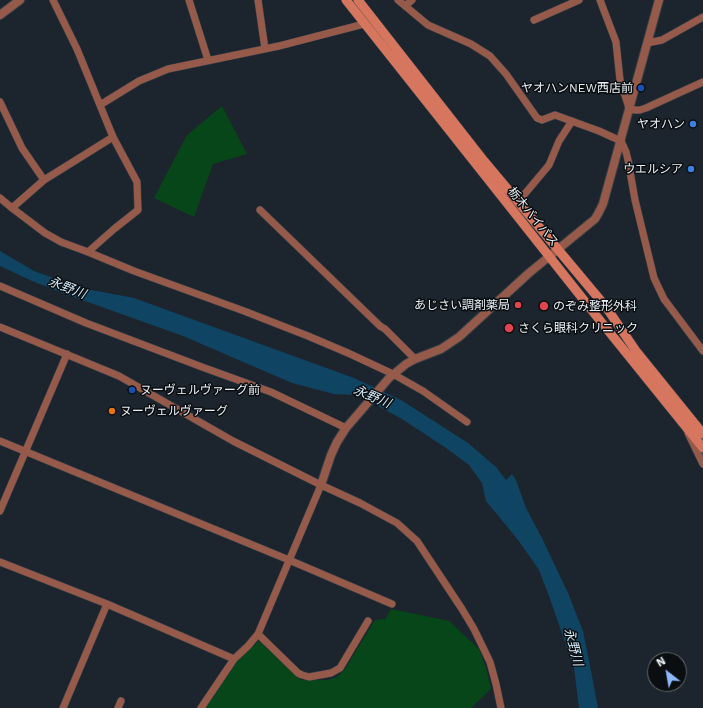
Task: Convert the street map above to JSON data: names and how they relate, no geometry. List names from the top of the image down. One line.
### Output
{"streets":{"main road":["栃木バイパス"]},"water":["永野川"],"places":["ヤオハンNEW西店前","ヤオハン","ウエルシア","あじさい調剤薬局","のぞみ整形外科","さくら眼科クリニック","ヌーヴェルヴァーグ前","ヌーヴェルヴァーグ"],"north":"top left"}
